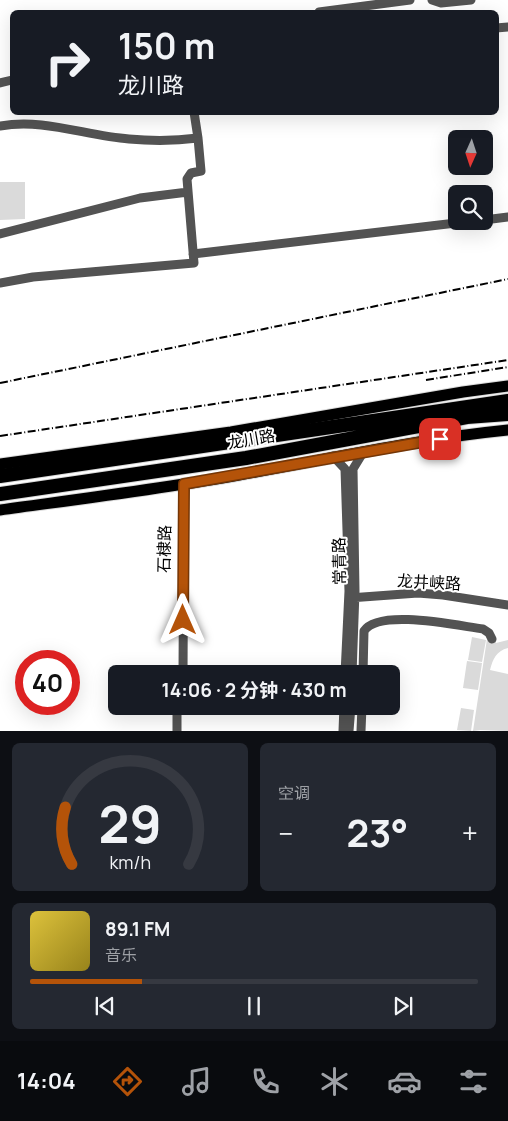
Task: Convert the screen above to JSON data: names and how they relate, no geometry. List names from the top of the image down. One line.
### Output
{"streets":{"highway":["龙川路"],"street":["石棣路","常青路","龙井峡路"]},"crossings":[["龙川路","石棣路"],["龙川路","常青路"],["常青路","龙井峡路"]],"north":"bottom","page":{"turn":["150 m","龙川路"],"limit":"40","trip":"14:06 · 2 分钟 · 430 m","tile":"空调","heat":["−","23°","+"],"song":["89.1 FM","音乐"],"tabs":"14:04","gauge":["29","km/h"]}}
